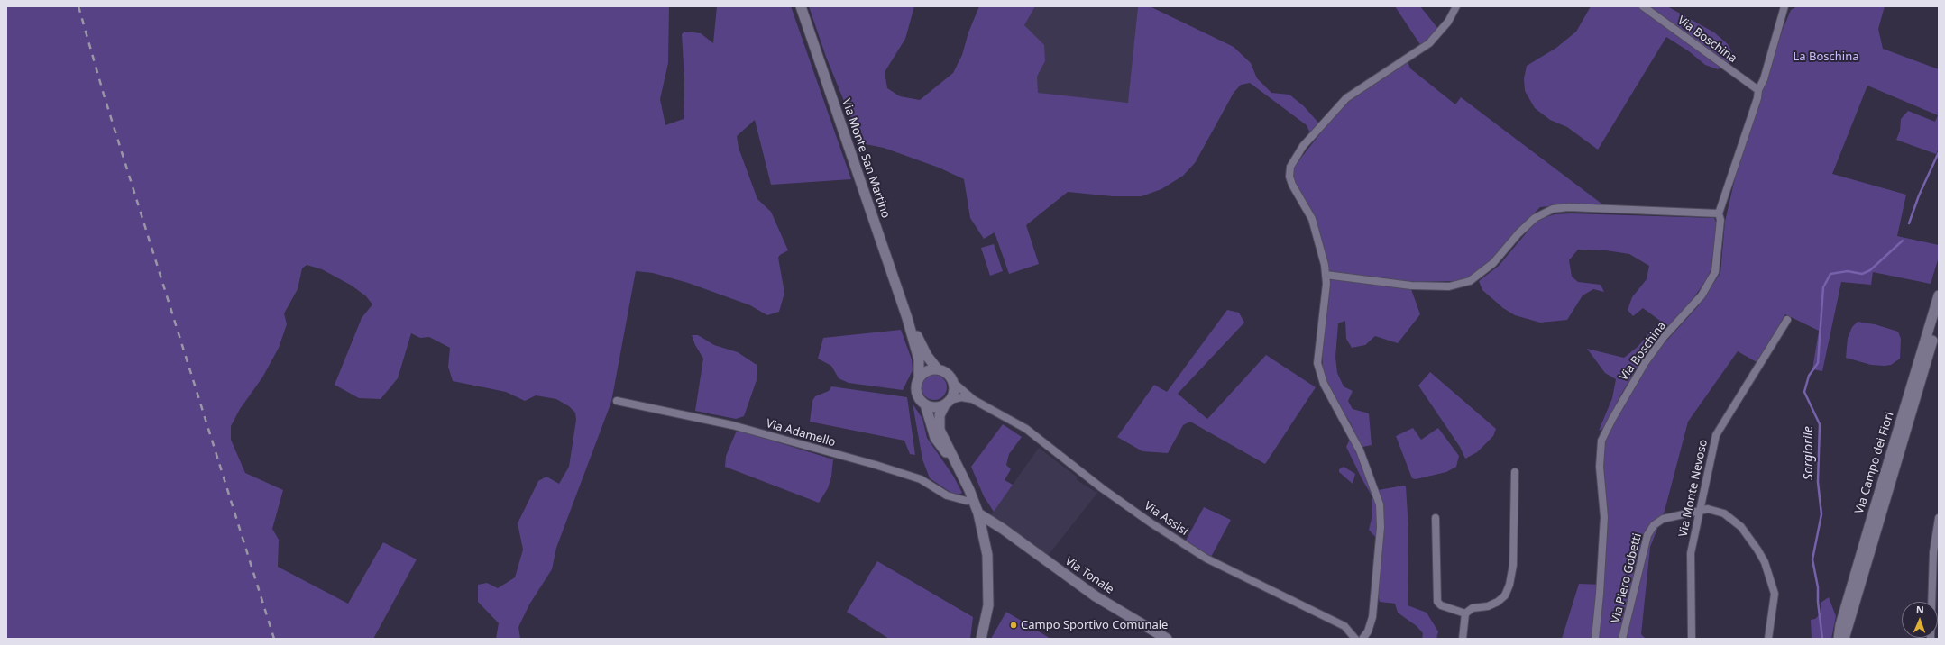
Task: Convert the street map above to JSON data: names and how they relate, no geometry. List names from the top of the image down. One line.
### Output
{"streets":{"street":["Via Boschina","Via Monte San Martino","Via Adamello","Via Campo dei Fiori","Via Monte Nevoso","Via Assisi","Via Tonale","Via Piero Gobetti"]},"crossings":[["Via Monte San Martino","Via Adamello"],["Via Monte San Martino","Via Assisi"],["Via Monte San Martino","Via Tonale"],["Via Monte Nevoso","Via Piero Gobetti"]],"water":["Sorgiorile"],"parks":["La Boschina"],"places":["Campo Sportivo Comunale"],"north":"top"}
